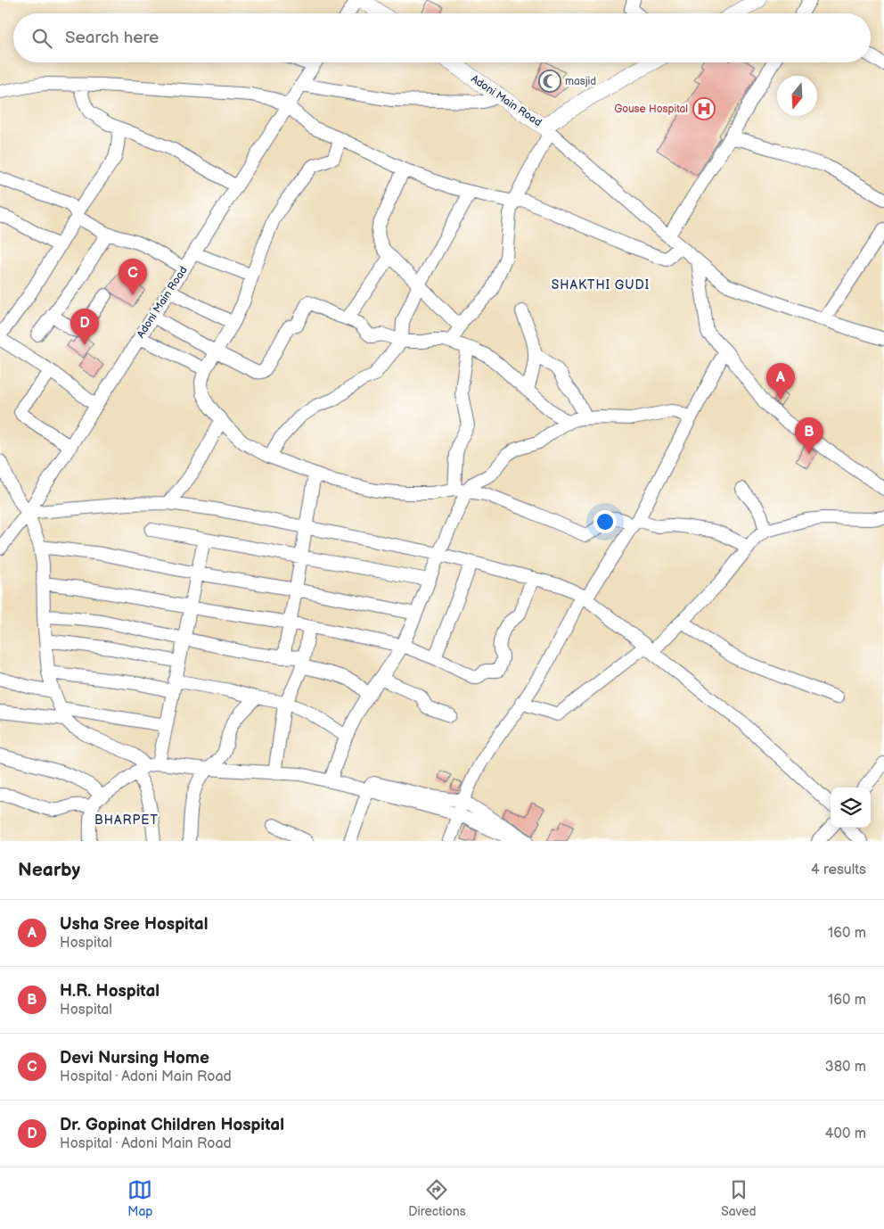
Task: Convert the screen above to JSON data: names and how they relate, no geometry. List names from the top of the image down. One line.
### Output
{"streets":{"main road":["Adoni Main Road"]},"districts":["SHAKTHI GUDI","BHARPET"],"places":{"mosque":["masjid"],"hospital":["Gouse Hospital"]},"north":"bottom","page":{"search":"Search here","pins":["C","D","A","B"],"heading":["Nearby","4 results"],"list":[{"mark":"A","name":"Usha Sree Hospital","note":"Hospital","value":"160 m"},{"mark":"B","name":"H.R. Hospital","note":"Hospital","value":"160 m"},{"mark":"C","name":"Devi Nursing Home","note":"Hospital · Adoni Main Road","value":"380 m"},{"mark":"D","name":"Dr. Gopinat Children Hospital","note":"Hospital · Adoni Main Road","value":"400 m"}],"nav":["Map","Directions","Saved"]}}
